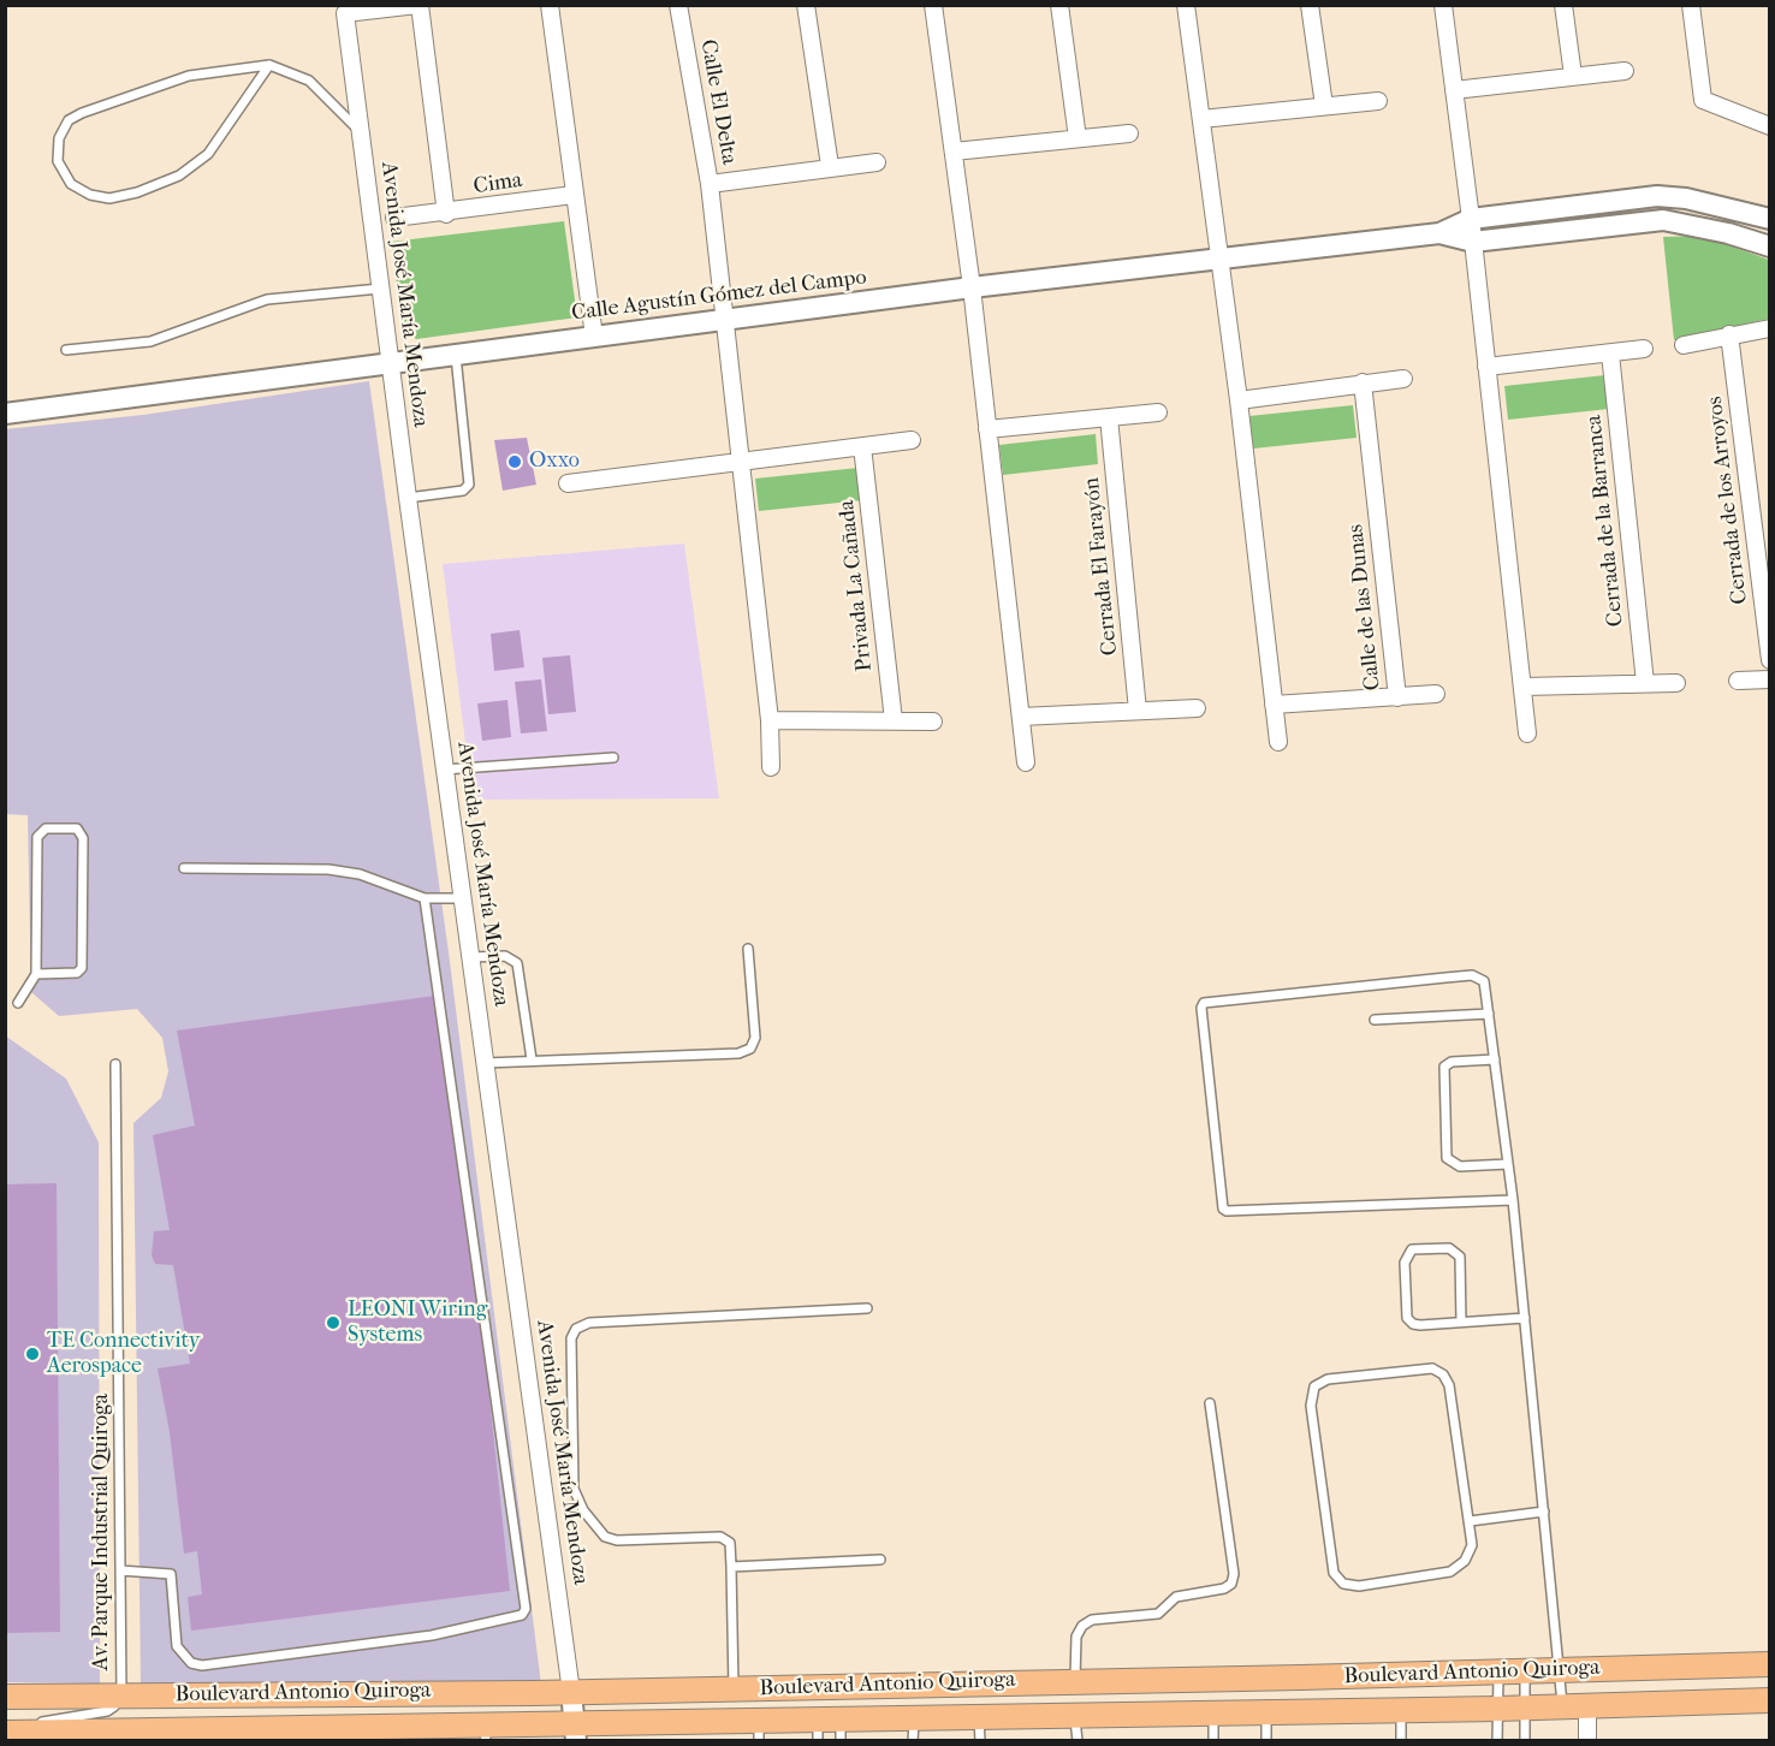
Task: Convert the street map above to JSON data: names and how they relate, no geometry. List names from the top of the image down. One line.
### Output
{"streets":{"main road":["Boulevard Antonio Quiroga"],"street":["Calle El Delta","Cima","Avenida José María Mendoza","Calle Agustín Gómez del Campo","Cerrada de los Arroyos","Cerrada de la Barranca","Cerrada El Farayón","Privada La Cañada","Calle de las Dunas"],"lane":["Av. Parque Industrial Quiroga"]},"crossings":[["Avenida José María Mendoza","Calle Agustín Gómez del Campo"],["Avenida José María Mendoza","Boulevard Antonio Quiroga"],["Av. Parque Industrial Quiroga","Boulevard Antonio Quiroga"]],"places":["Oxxo","LEONI Wiring Systems","TE Connectivity Aerospace"]}
